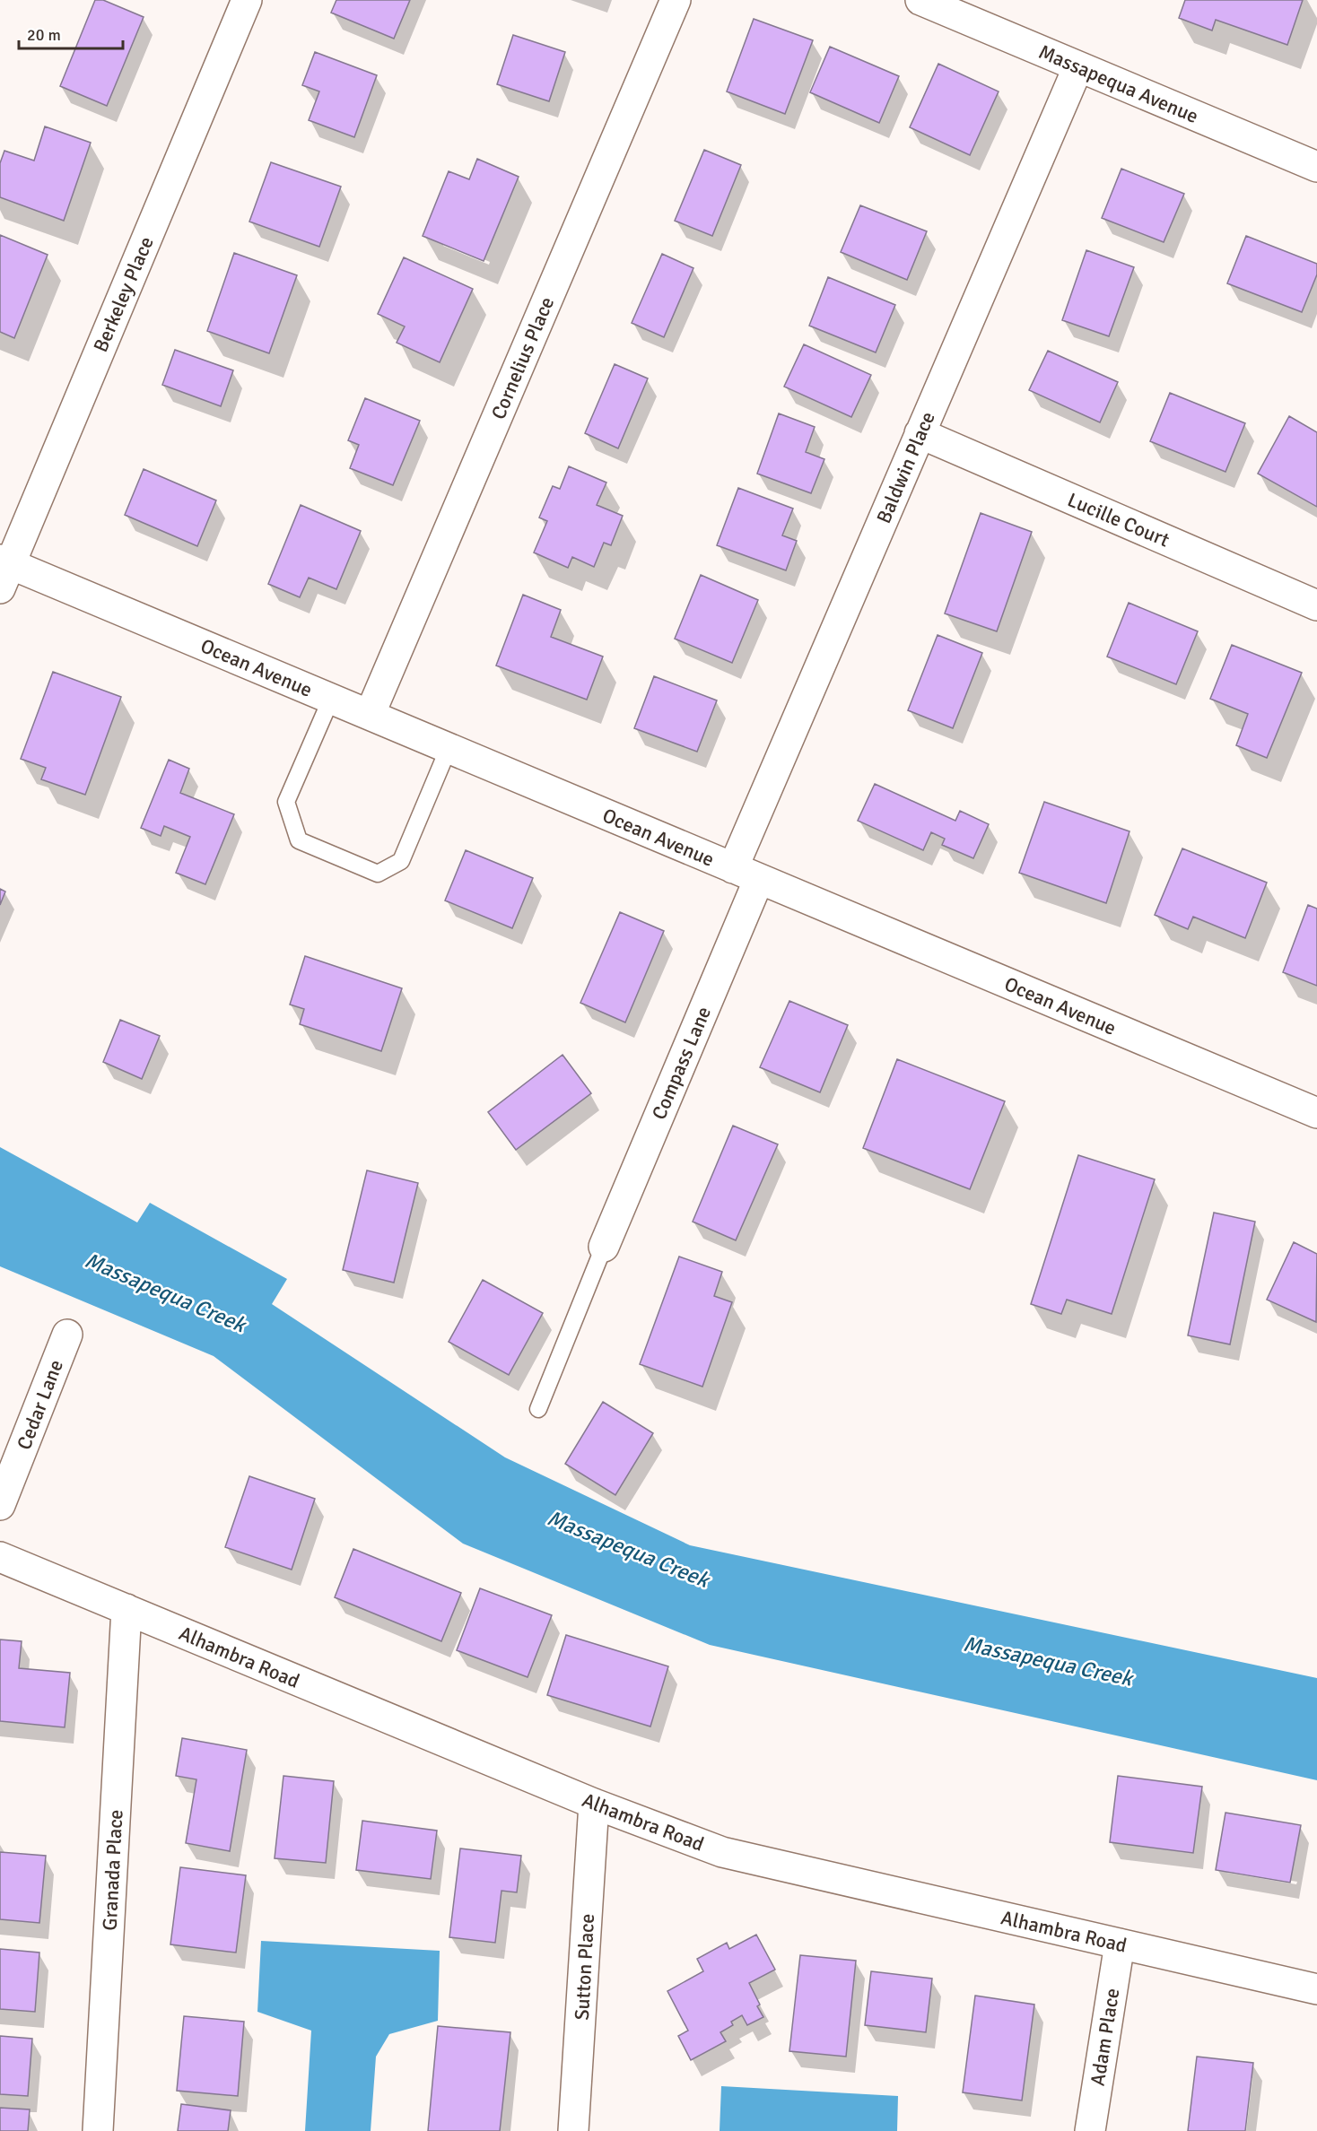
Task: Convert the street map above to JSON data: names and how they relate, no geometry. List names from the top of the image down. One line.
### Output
{"streets":{"street":["Massapequa Avenue","Berkeley Place","Cornelius Place","Baldwin Place","Lucille Court","Ocean Avenue","Compass Lane","Cedar Lane","Alhambra Road","Granada Place","Sutton Place","Adam Place"]},"crossings":[["Massapequa Avenue","Baldwin Place"],["Berkeley Place","Ocean Avenue"],["Cornelius Place","Ocean Avenue"],["Baldwin Place","Lucille Court"],["Baldwin Place","Ocean Avenue"],["Baldwin Place","Compass Lane"],["Ocean Avenue","Compass Lane"],["Alhambra Road","Granada Place"],["Alhambra Road","Sutton Place"],["Alhambra Road","Adam Place"]],"water":["Massapequa Creek"],"scale_bar":"20 m"}
